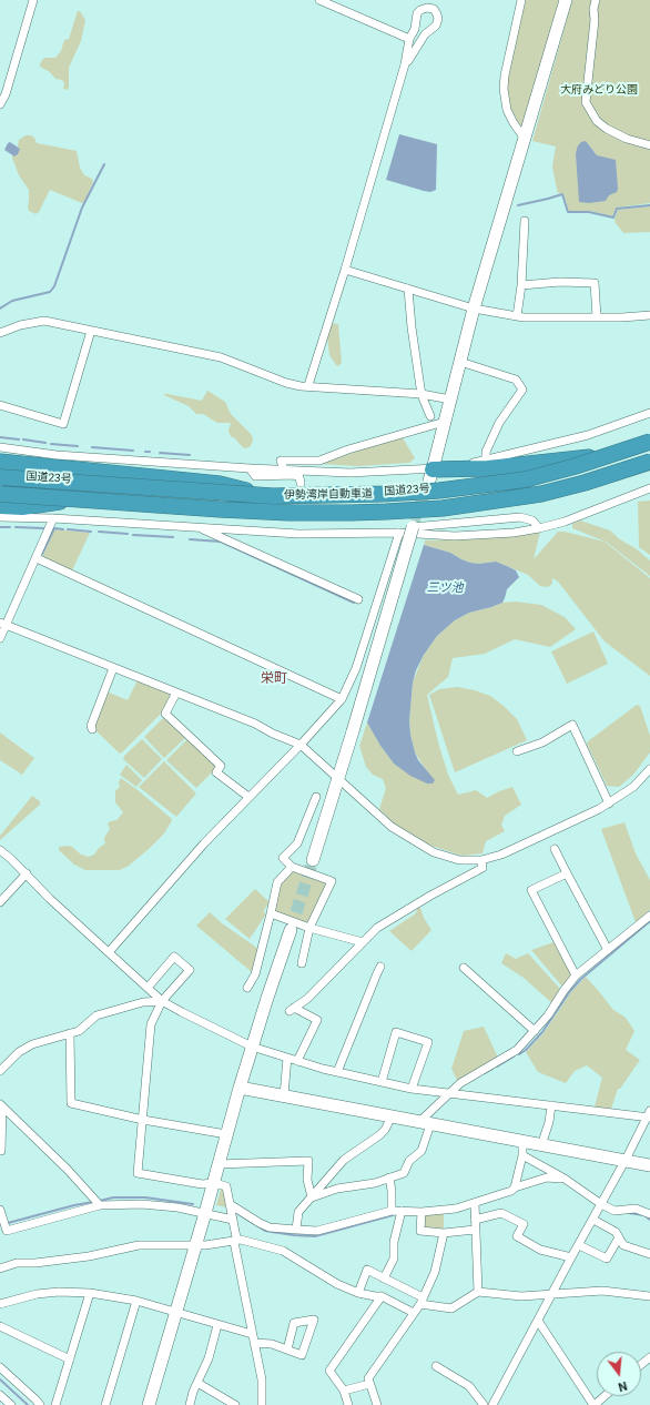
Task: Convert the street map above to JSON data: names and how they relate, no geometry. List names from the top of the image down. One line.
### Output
{"streets":{"highway":["国道23号","伊勢湾岸自動車道"]},"crossings":[["国道23号","伊勢湾岸自動車道"]],"districts":["栄町"],"water":["三ツ池"],"parks":["大府みどり公園"],"north":"bottom"}
